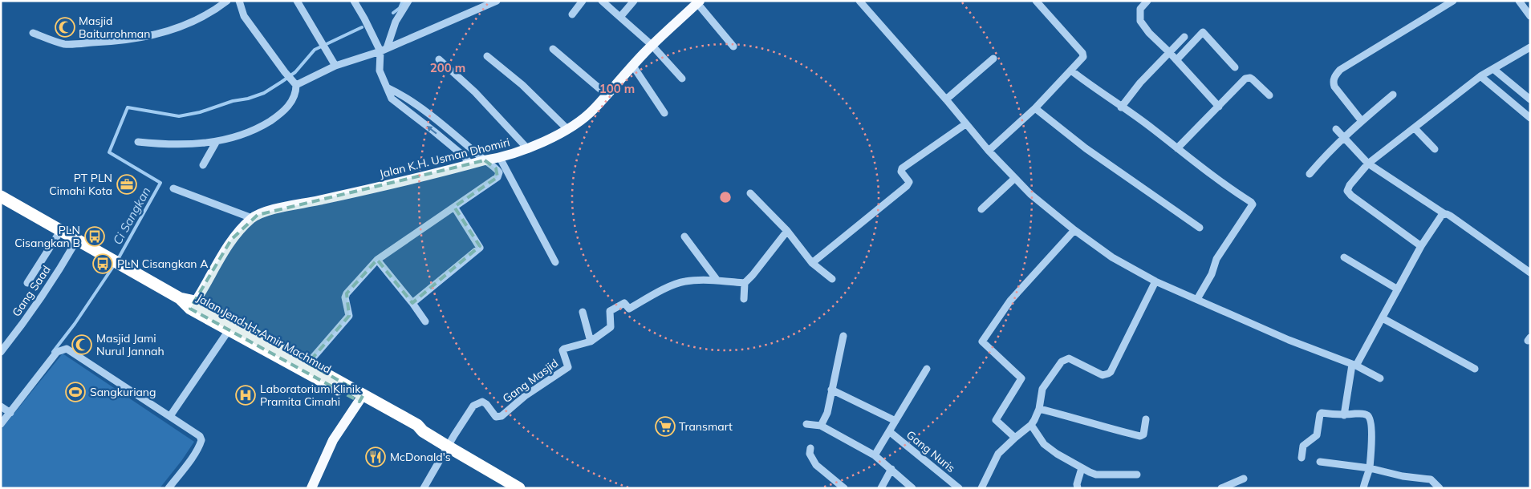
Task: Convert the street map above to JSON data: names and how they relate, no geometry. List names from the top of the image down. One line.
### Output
{"streets":{"highway":["Jalan Jend. H. Amir Machmud"],"main road":["Jalan K.H. Usman Dhomiri"],"street":["Gang Saad","Gang Masjid","Gang Nuris"]},"crossings":[["Jalan K.H. Usman Dhomiri","Jalan Jend. H. Amir Machmud"],["Gang Saad","Jalan Jend. H. Amir Machmud"],["Jalan Jend. H. Amir Machmud","Gang Masjid"]],"water":["Ci Sangkan"],"places":{"mosque":["Masjid Baiturrohman","Masjid Jami Nurul Jannah"],"office":["PT PLN Cimahi Kota"],"bus stop":["PLN Cisangkan B","PLN Cisangkan A"],"sports":["Sangkuriang"],"hospital":["Laboratorium Klinik Pramita Cimahi"],"supermarket":["Transmart"],"restaurant":["McDonald's"]},"rings":["200 m","100 m"]}
